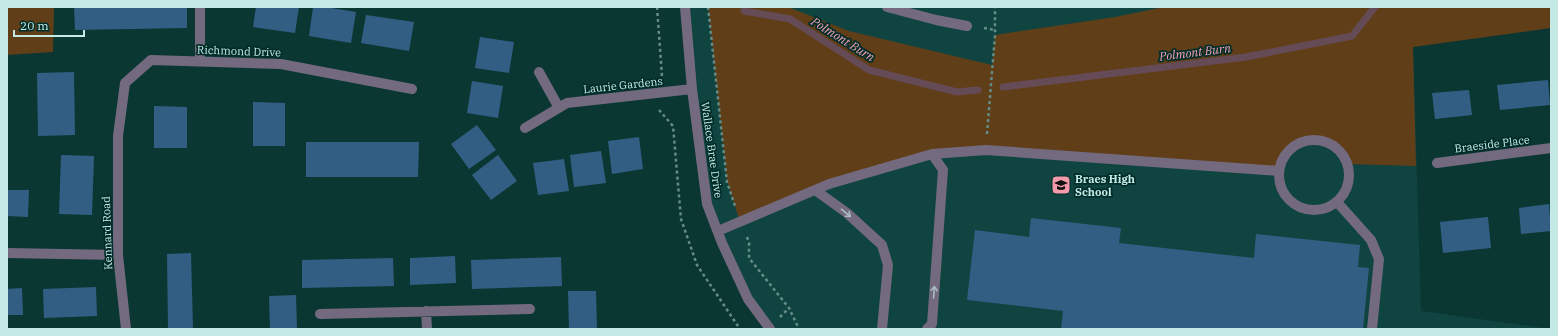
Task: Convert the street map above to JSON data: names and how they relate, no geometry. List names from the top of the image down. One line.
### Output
{"streets":{"street":["Richmond Drive","Laurie Gardens","Braeside Place","Wallace Brae Drive","Kennard Road"]},"crossings":[["Richmond Drive","Kennard Road"],["Laurie Gardens","Wallace Brae Drive"]],"water":["Polmont Burn"],"places":{"school or university":["Braes High School"]},"scale_bar":"20 m"}
